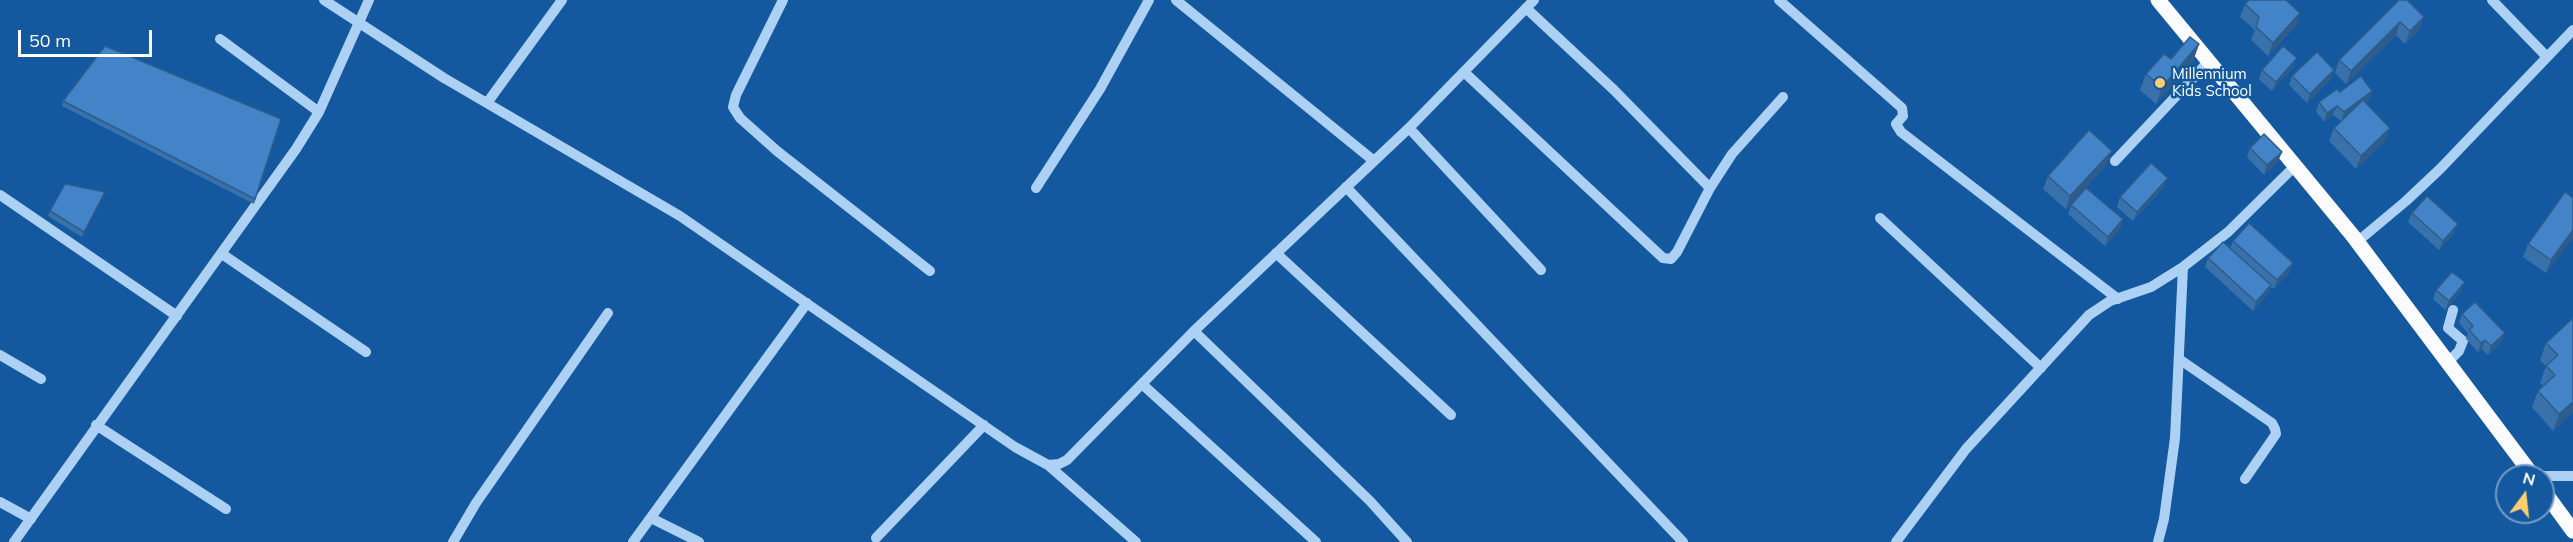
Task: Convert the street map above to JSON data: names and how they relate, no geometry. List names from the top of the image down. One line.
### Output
{"places":["Millennium Kids School"],"scale_bar":"50 m","north":"top"}
